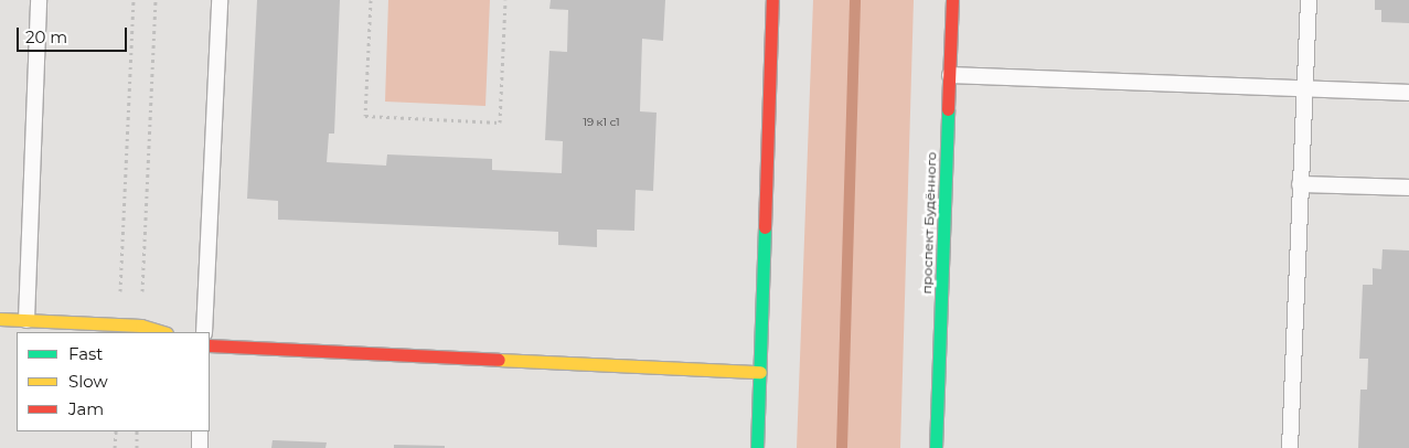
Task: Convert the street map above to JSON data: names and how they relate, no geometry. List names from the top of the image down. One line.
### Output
{"streets":{"street":["проспект Будённого"]},"house_numbers":["19 к1 с1"],"legend":["Fast","Slow","Jam"],"scale_bar":"20 m"}
